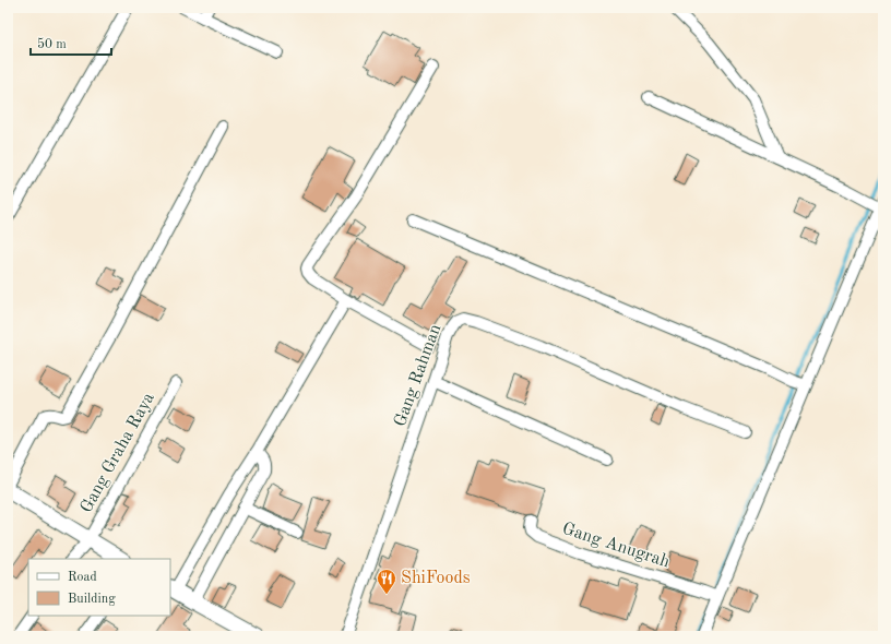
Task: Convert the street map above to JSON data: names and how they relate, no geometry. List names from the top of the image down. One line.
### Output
{"streets":{"street":["Gang Rahman","Gang Graha Raya","Gang Anugrah"]},"places":{"restaurant":["ShiFoods"]},"legend":["Road","Building"],"scale_bar":"50 m"}
